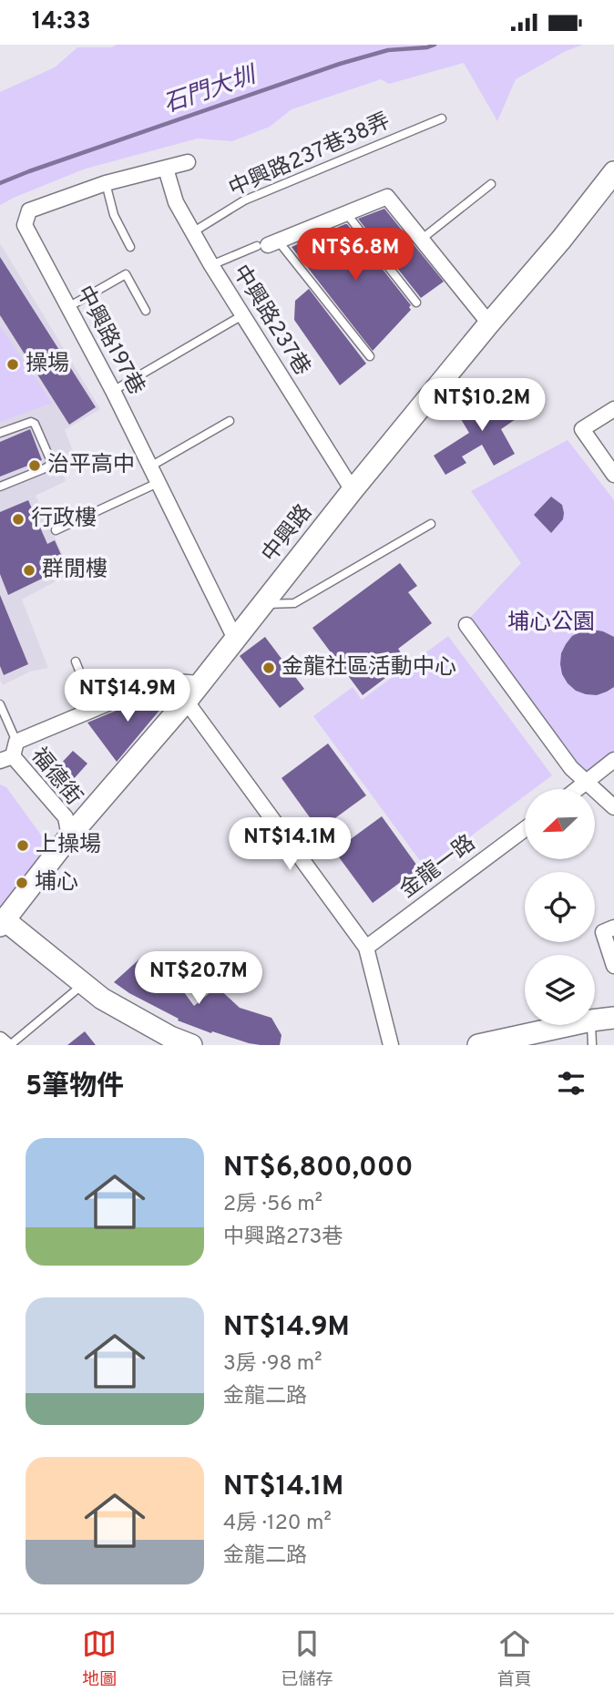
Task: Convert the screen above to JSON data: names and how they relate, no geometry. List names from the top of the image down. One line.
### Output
{"streets":{"street":["中興路237巷","中興路197巷","中興路","福德街","金龍一路"],"lane":["中興路237巷38弄"]},"crossings":[["中興路237巷38弄","中興路237巷"],["中興路237巷","中興路197巷"],["中興路237巷","中興路"],["中興路197巷","中興路"],["中興路","福德街"]],"water":["石門大圳"],"parks":["埔心公園"],"places":["操場","治平高中","行政樓","群閒樓","金龍社區活動中心","上操場","埔心"],"north":"bottom left","page":{"status":"14:33","price":["NT$6.8M","NT$10.2M","NT$14.9M","NT$14.1M","NT$20.7M"],"heading":"5筆物件","list":[{"name":"NT$6,800,000","note":"2房 · 56 m² · 中興路273巷"},{"name":"NT$14.9M","note":"3房 · 98 m² · 金龍二路"},{"name":"NT$14.1M","note":"4房 · 120 m² · 金龍二路"}],"tabs":["地圖","已儲存","首頁"]}}
